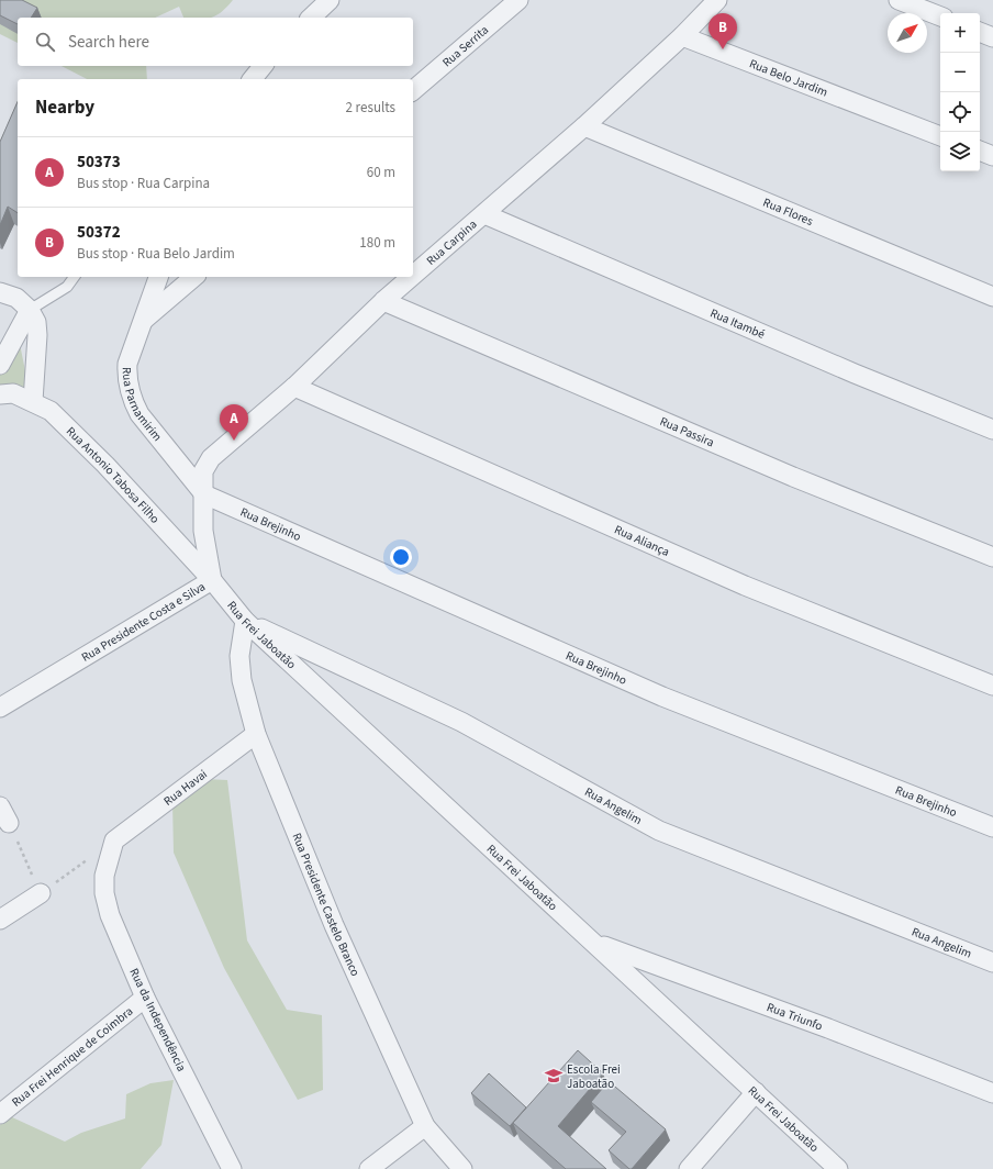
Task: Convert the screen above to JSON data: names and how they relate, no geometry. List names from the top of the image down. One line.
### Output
{"streets":{"street":["Rua Serrita","Rua Belo Jardim","Rua Flores","Rua Carpina","Rua Itambé","Rua Parnamirim","Rua Passira","Rua Antonio Tabosa Filho","Rua Brejinho","Rua Aliança","Rua Presidente Costa e Silva","Rua Frei Jaboatão","Rua Havai","Rua Angelim","Rua Presidente Castelo Branco","Rua Triunfo","Rua da Independência","Rua Frei Henrique de Coimbra"]},"crossings":[["Rua Belo Jardim","Rua Carpina"],["Rua Flores","Rua Carpina"],["Rua Carpina","Rua Itambé"],["Rua Carpina","Rua Parnamirim"],["Rua Carpina","Rua Passira"],["Rua Carpina","Rua Brejinho"],["Rua Carpina","Rua Aliança"],["Rua Carpina","Rua Presidente Costa e Silva"],["Rua Parnamirim","Rua Brejinho"],["Rua Parnamirim","Rua Presidente Costa e Silva"],["Rua Antonio Tabosa Filho","Rua Presidente Costa e Silva"],["Rua Antonio Tabosa Filho","Rua Frei Jaboatão"],["Rua Brejinho","Rua Presidente Costa e Silva"],["Rua Presidente Costa e Silva","Rua Frei Jaboatão"],["Rua Frei Jaboatão","Rua Angelim"],["Rua Frei Jaboatão","Rua Presidente Castelo Branco"],["Rua Frei Jaboatão","Rua Triunfo"],["Rua Havai","Rua Presidente Castelo Branco"],["Rua Havai","Rua da Independência"],["Rua Angelim","Rua Presidente Castelo Branco"],["Rua da Independência","Rua Frei Henrique de Coimbra"]],"places":{"school or university":["Escola Frei Jaboatão"]},"north":"top right","page":{"map_buttons":["+","−"],"pins":["B","A"],"search":"Search here","heading":["Nearby","2 results"],"list":[{"mark":"A","name":"50373","note":"Bus stop · Rua Carpina","value":"60 m"},{"mark":"B","name":"50372","note":"Bus stop · Rua Belo Jardim","value":"180 m"}]}}
